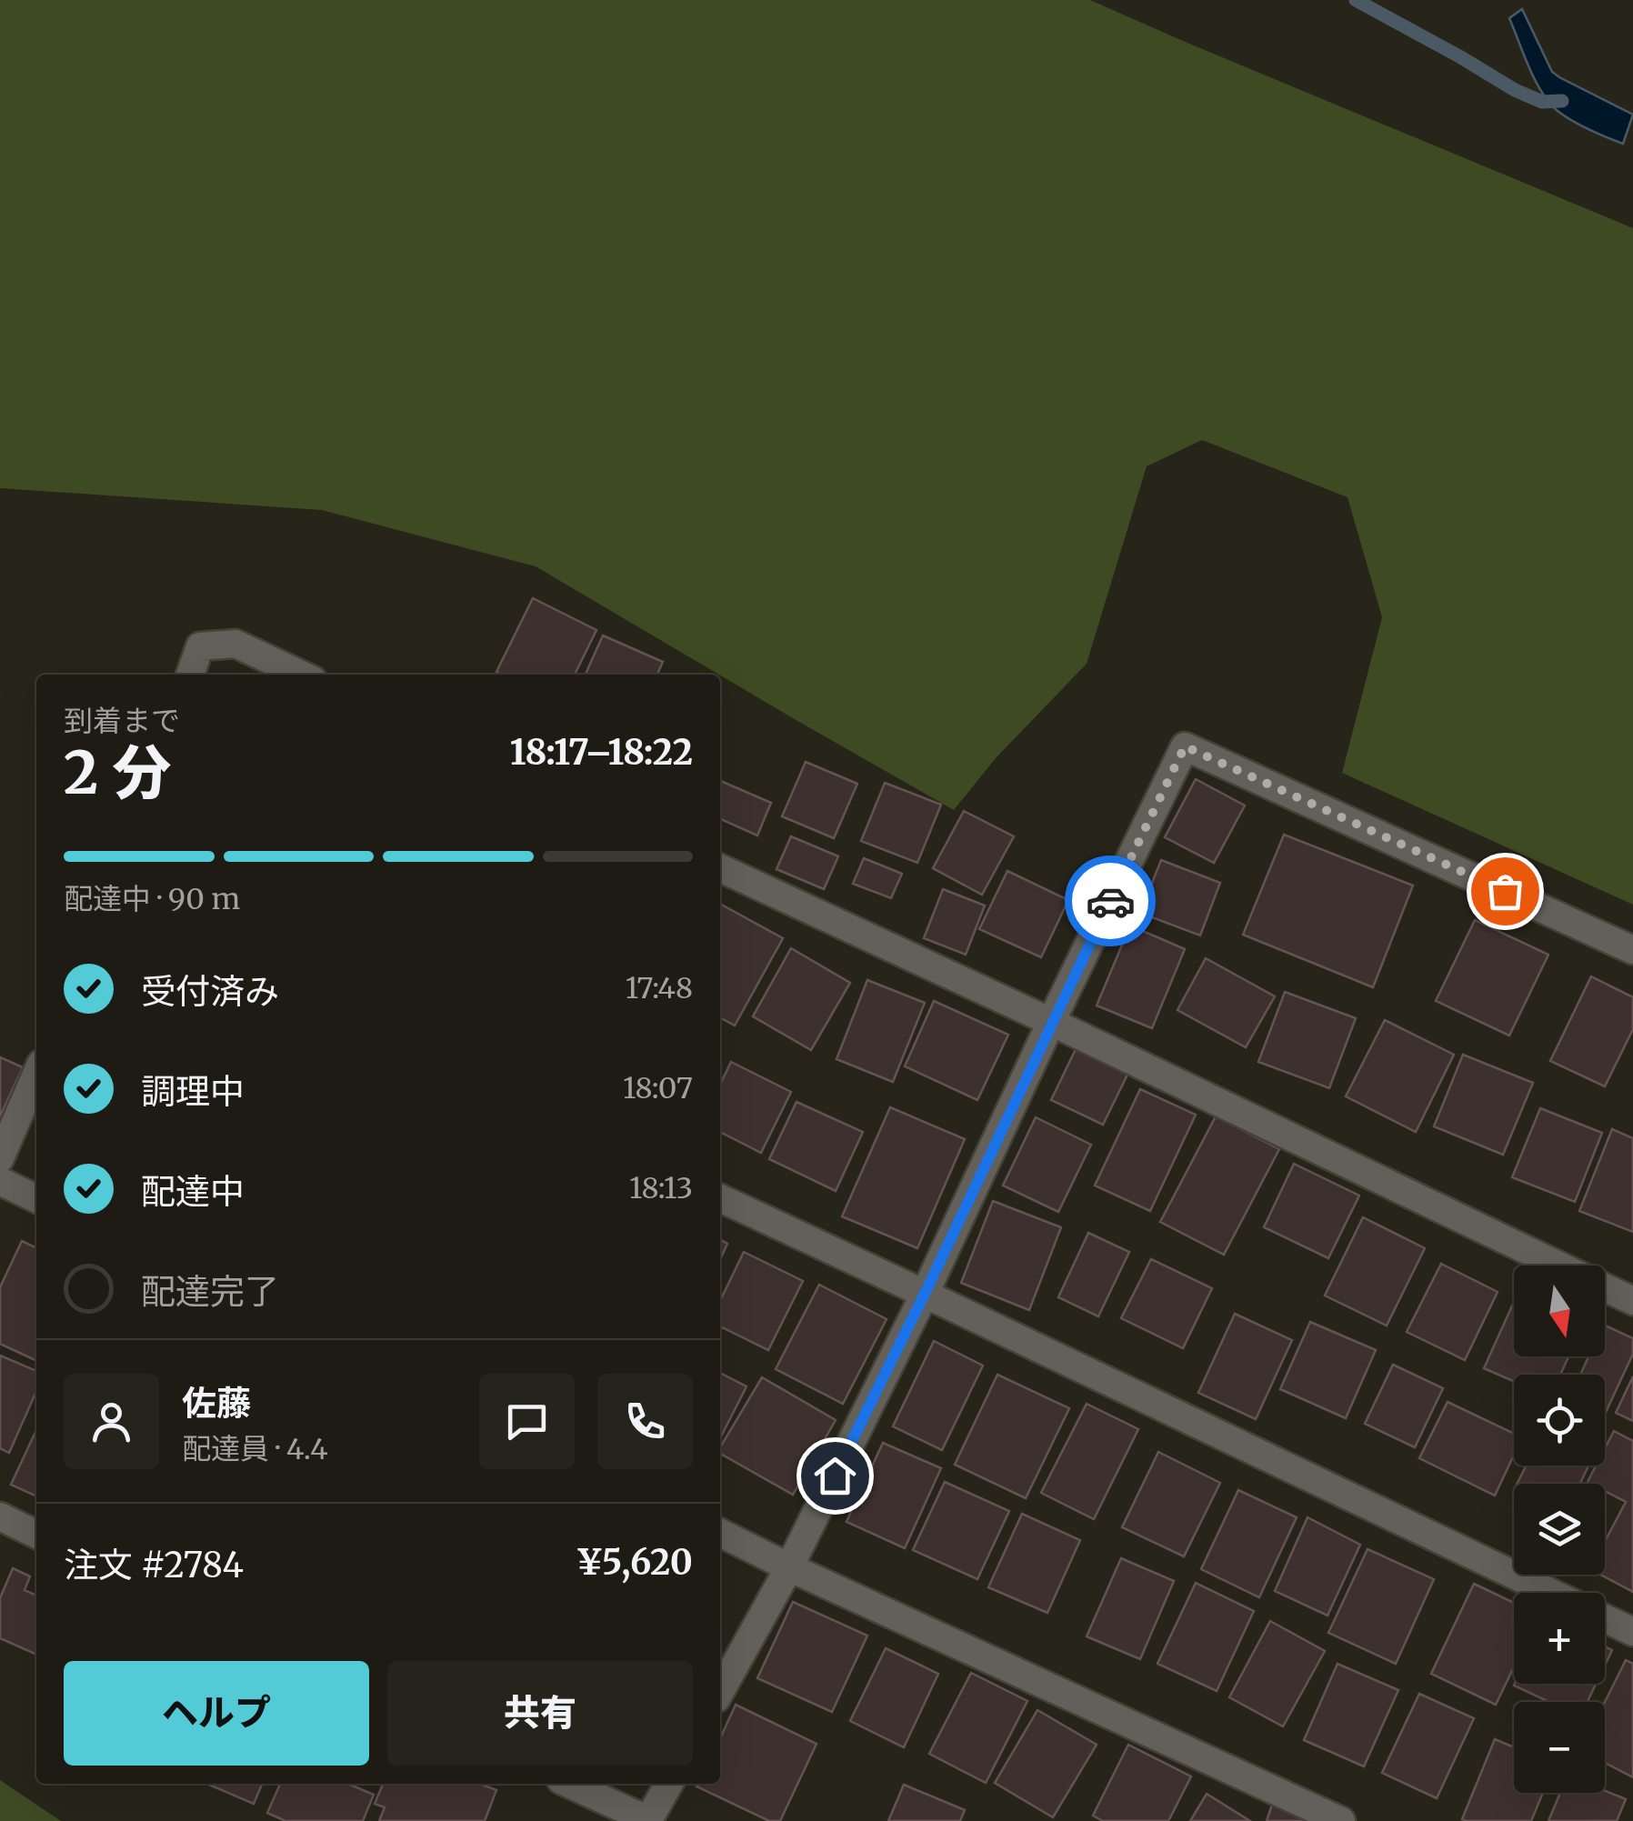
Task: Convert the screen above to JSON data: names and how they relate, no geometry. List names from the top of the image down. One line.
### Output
{"north":"bottom","page":{"heading":["2 分","到着まで","18:17–18:22"],"panel":["佐藤","配達員 · 4.4","注文 #2784","¥5,620"],"bar":"配達中 · 90 m","list":[["受付済み","17:48"],["調理中","18:07"],["配達中","18:13"],"配達完了"],"map_buttons":["+","−"],"buttons":["ヘルプ","共有"]}}
